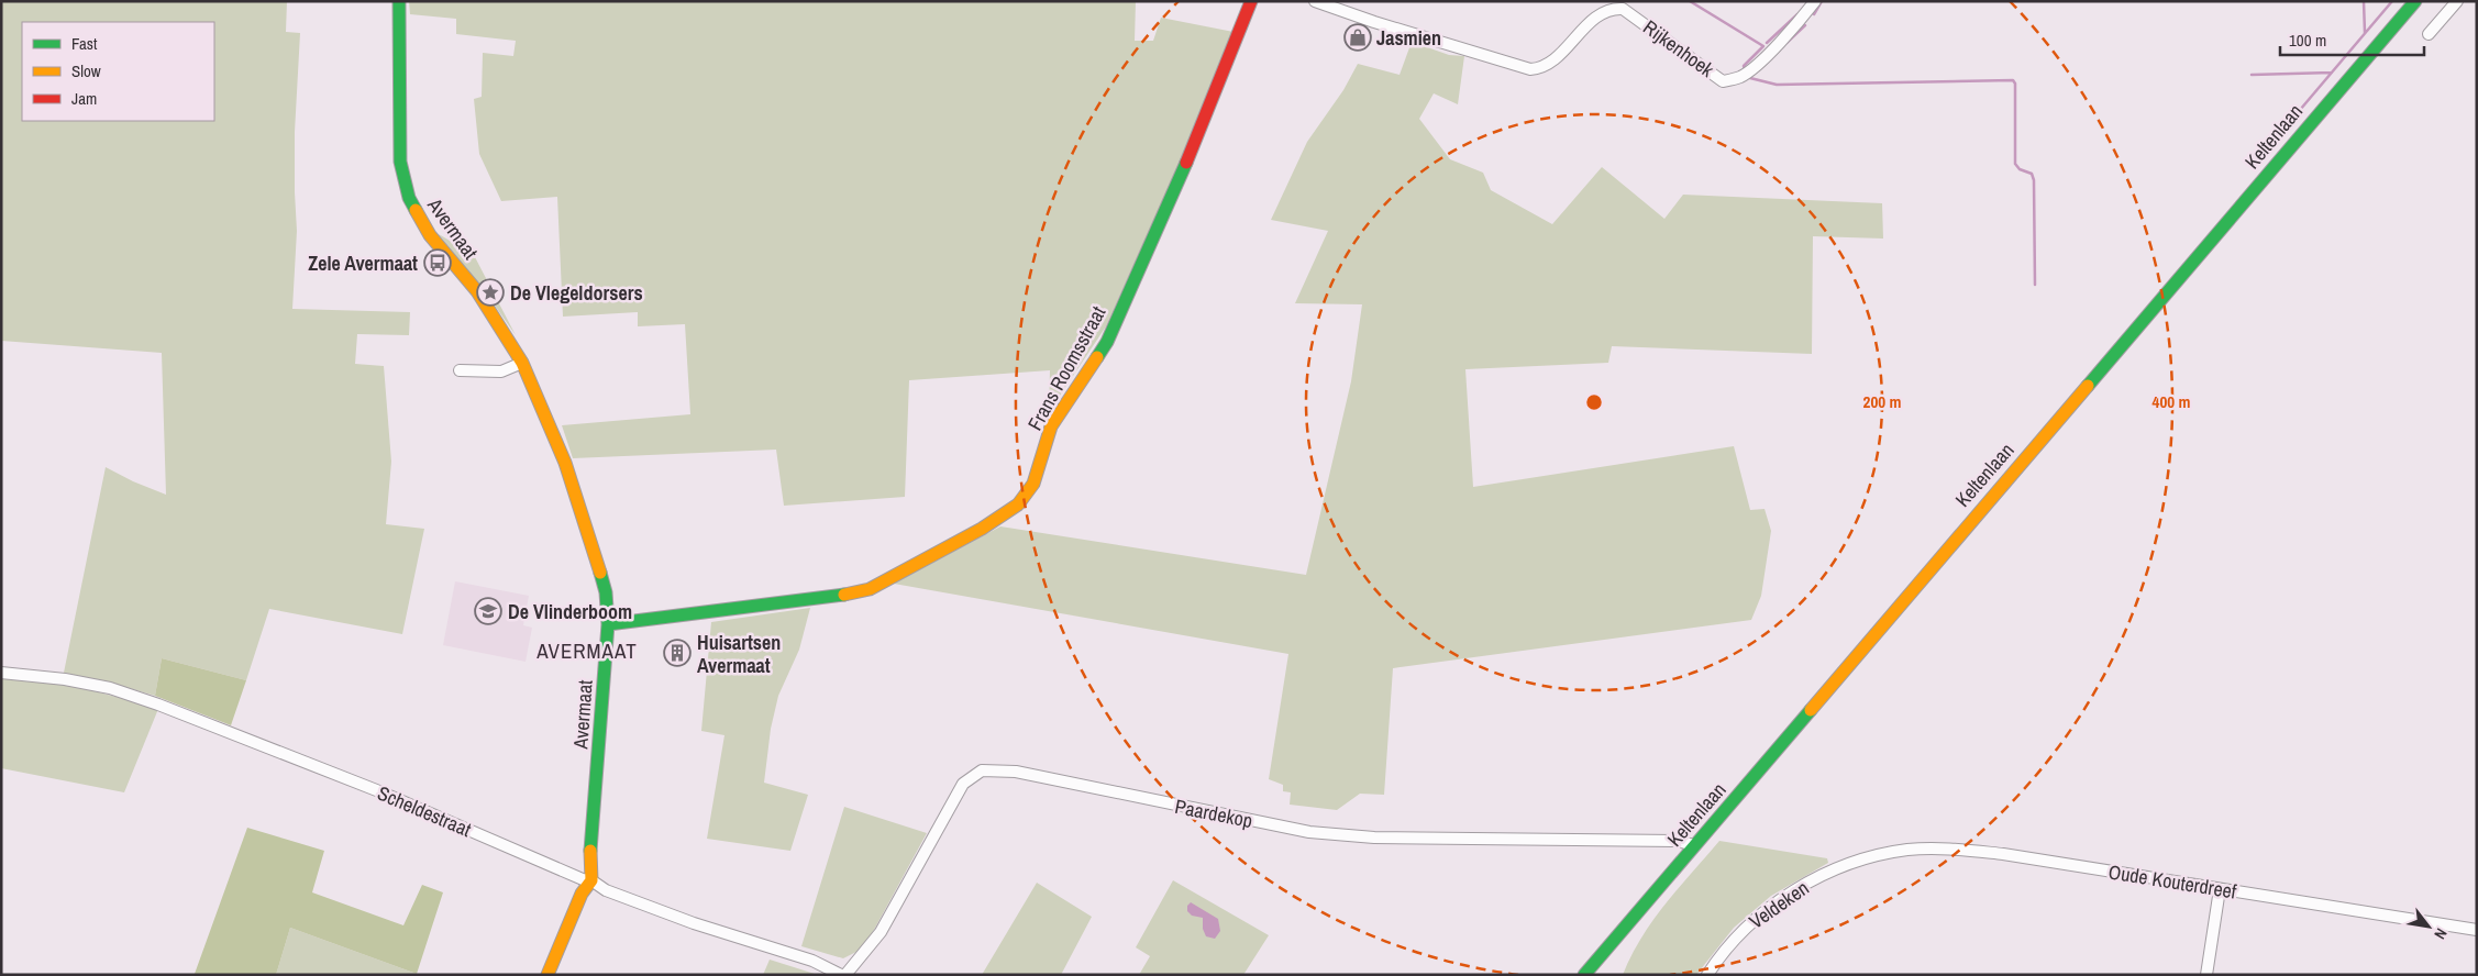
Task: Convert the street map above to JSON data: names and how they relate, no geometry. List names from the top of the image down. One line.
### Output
{"streets":{"street":["Rijkenhoek","Keltenlaan","Avermaat","Frans Roomsstraat","Scheldestraat","Paardekop","Oude Kouterdreef","Veldeken"]},"crossings":[["Keltenlaan","Paardekop"],["Avermaat","Frans Roomsstraat"],["Avermaat","Scheldestraat"],["Oude Kouterdreef","Veldeken"]],"districts":["AVERMAAT"],"places":{"shop":["Jasmien"],"bus stop":["Zele Avermaat"],"place":["De Vlegeldorsers"],"school or university":["De Vlinderboom"],"building":["Huisartsen Avermaat"]},"legend":["Fast","Slow","Jam"],"scale_bar":"100 m","north":"bottom right","rings":["200 m","400 m"]}
